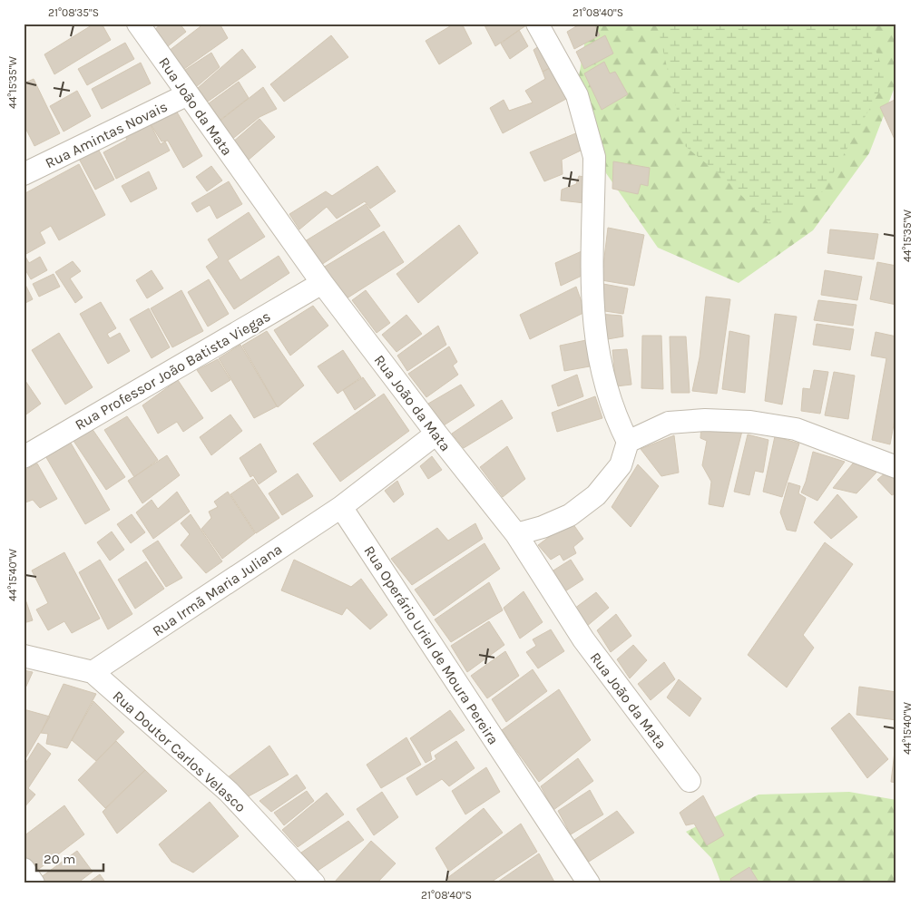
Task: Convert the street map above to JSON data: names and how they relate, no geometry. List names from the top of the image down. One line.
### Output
{"streets":{"street":["Rua João da Mata","Rua Amintas Novais","Rua Professor João Batista Viegas","Rua Irmã Maria Juliana","Rua Operário Uriel de Moura Pereira","Rua Doutor Carlos Velasco"]},"crossings":[["Rua João da Mata","Rua Amintas Novais"],["Rua João da Mata","Rua Professor João Batista Viegas"],["Rua Irmã Maria Juliana","Rua Operário Uriel de Moura Pereira"],["Rua Irmã Maria Juliana","Rua Doutor Carlos Velasco"]],"scale_bar":"20 m","coordinates":["21°08'35\"S","21°08'40\"S","44°15'35\"W","44°15'40\"W"]}
